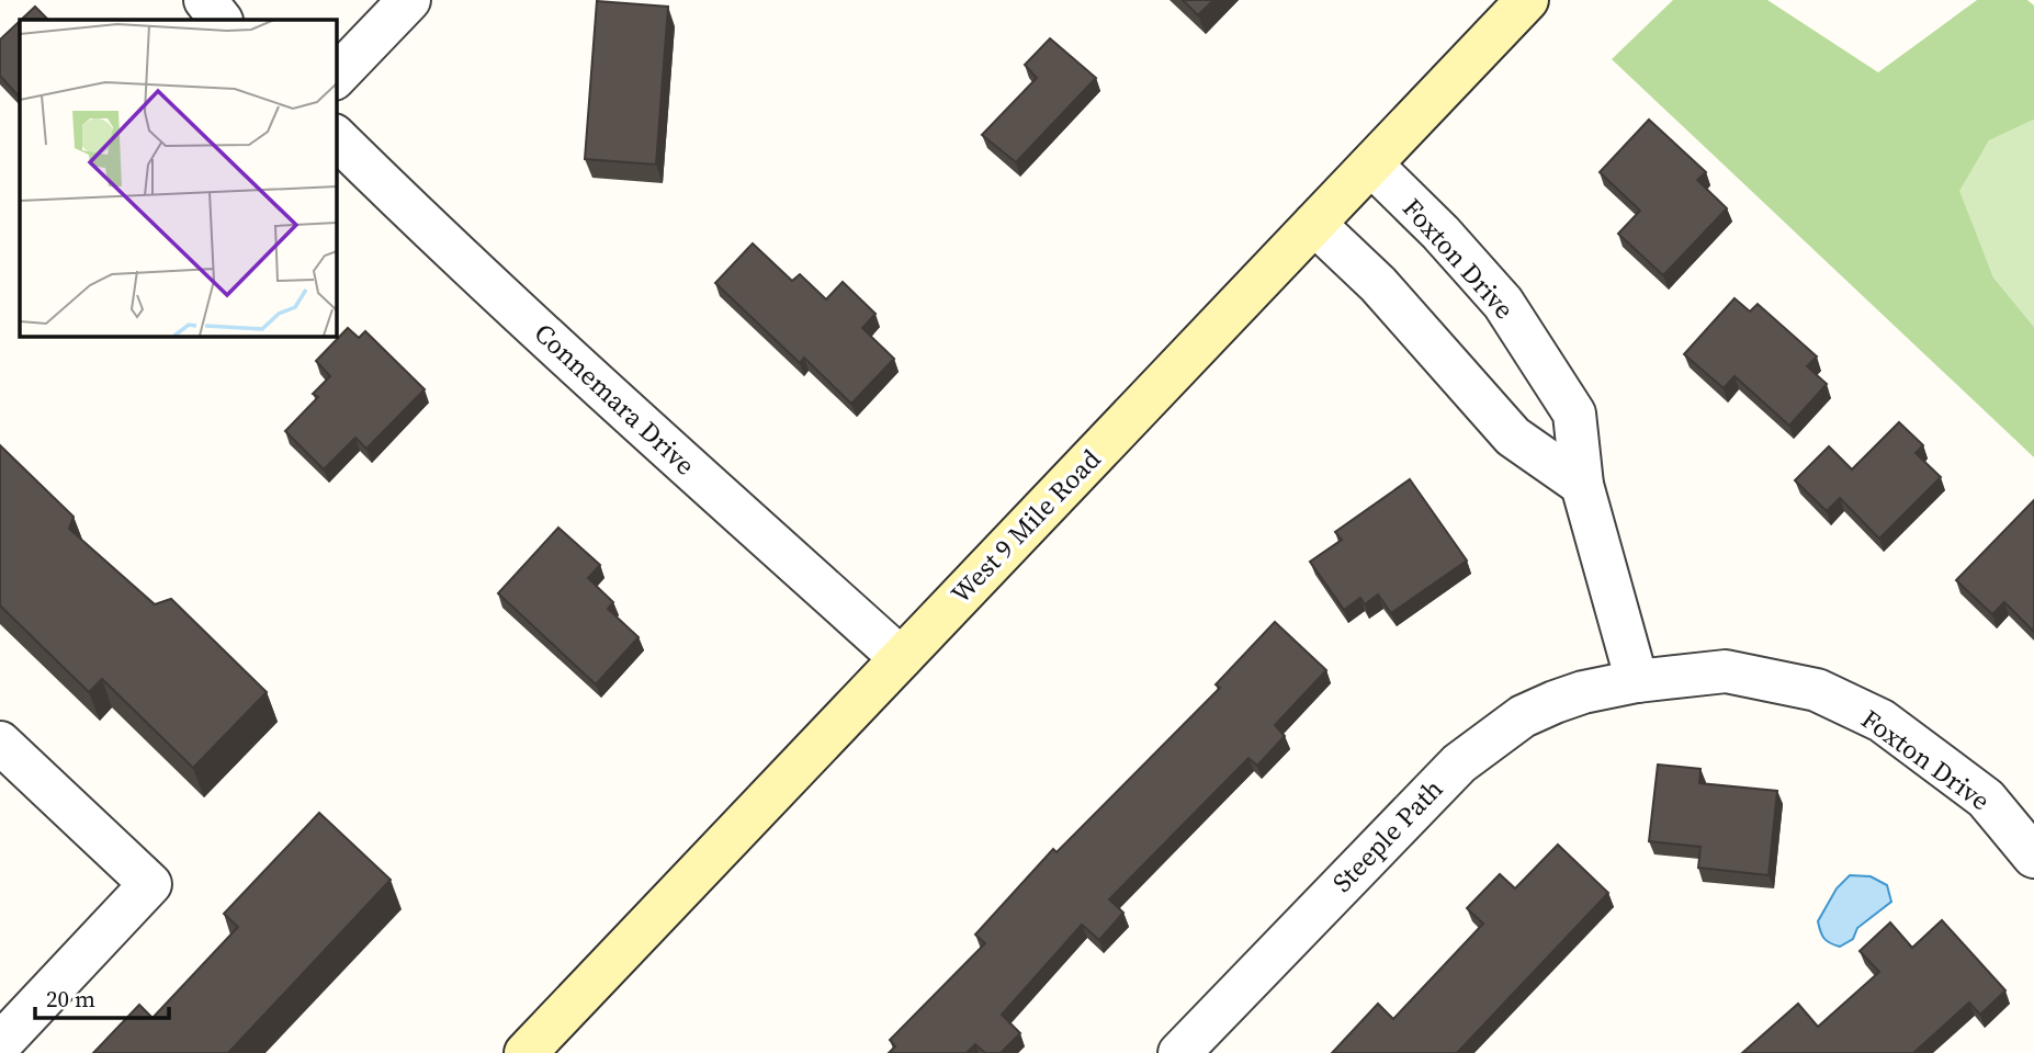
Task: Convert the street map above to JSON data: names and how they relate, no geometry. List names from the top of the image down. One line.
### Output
{"streets":{"street":["Foxton Drive","Connemara Drive","West 9 Mile Road","Steeple Path"]},"crossings":[["Foxton Drive","West 9 Mile Road"],["Foxton Drive","Steeple Path"],["Connemara Drive","West 9 Mile Road"]],"scale_bar":"20 m"}
